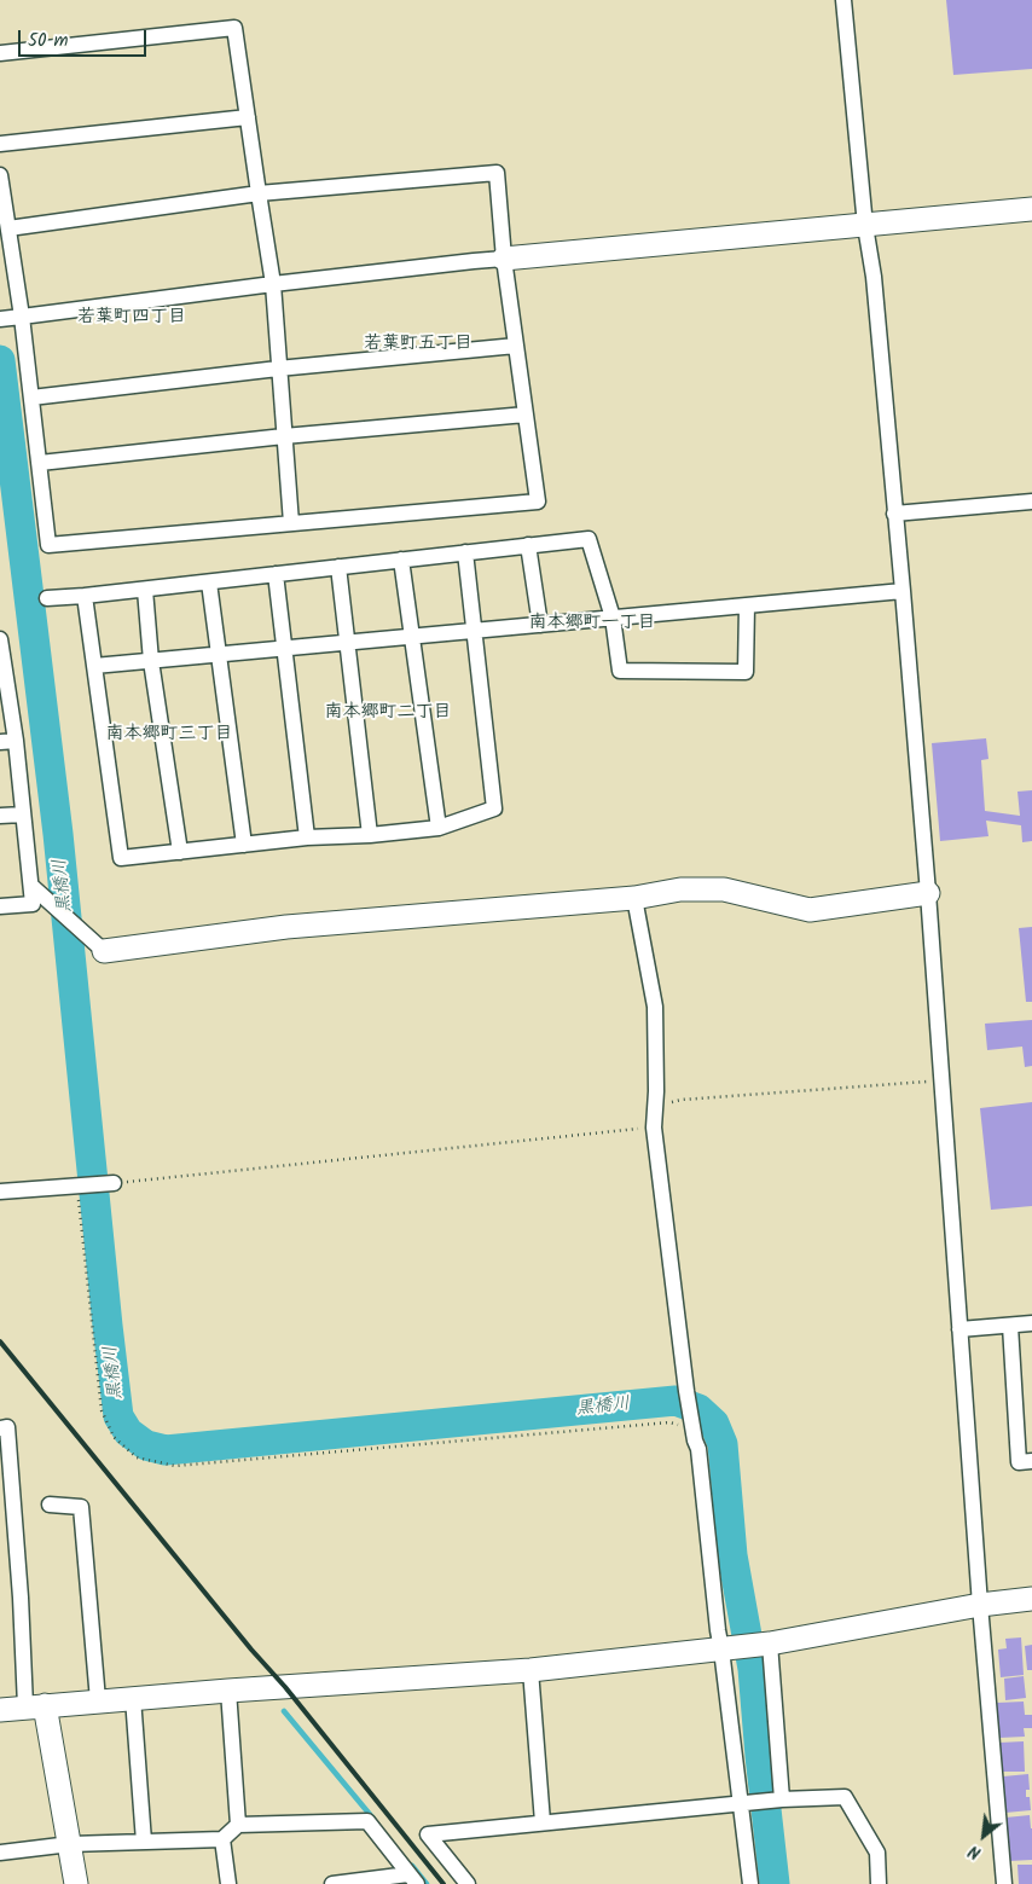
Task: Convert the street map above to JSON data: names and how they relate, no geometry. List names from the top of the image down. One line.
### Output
{"districts":["若葉町四丁目","若葉町五丁目","南本郷町一丁目","南本郷町二丁目","南本郷町三丁目"],"water":["黒橋川"],"scale_bar":"50 m","north":"bottom left"}
